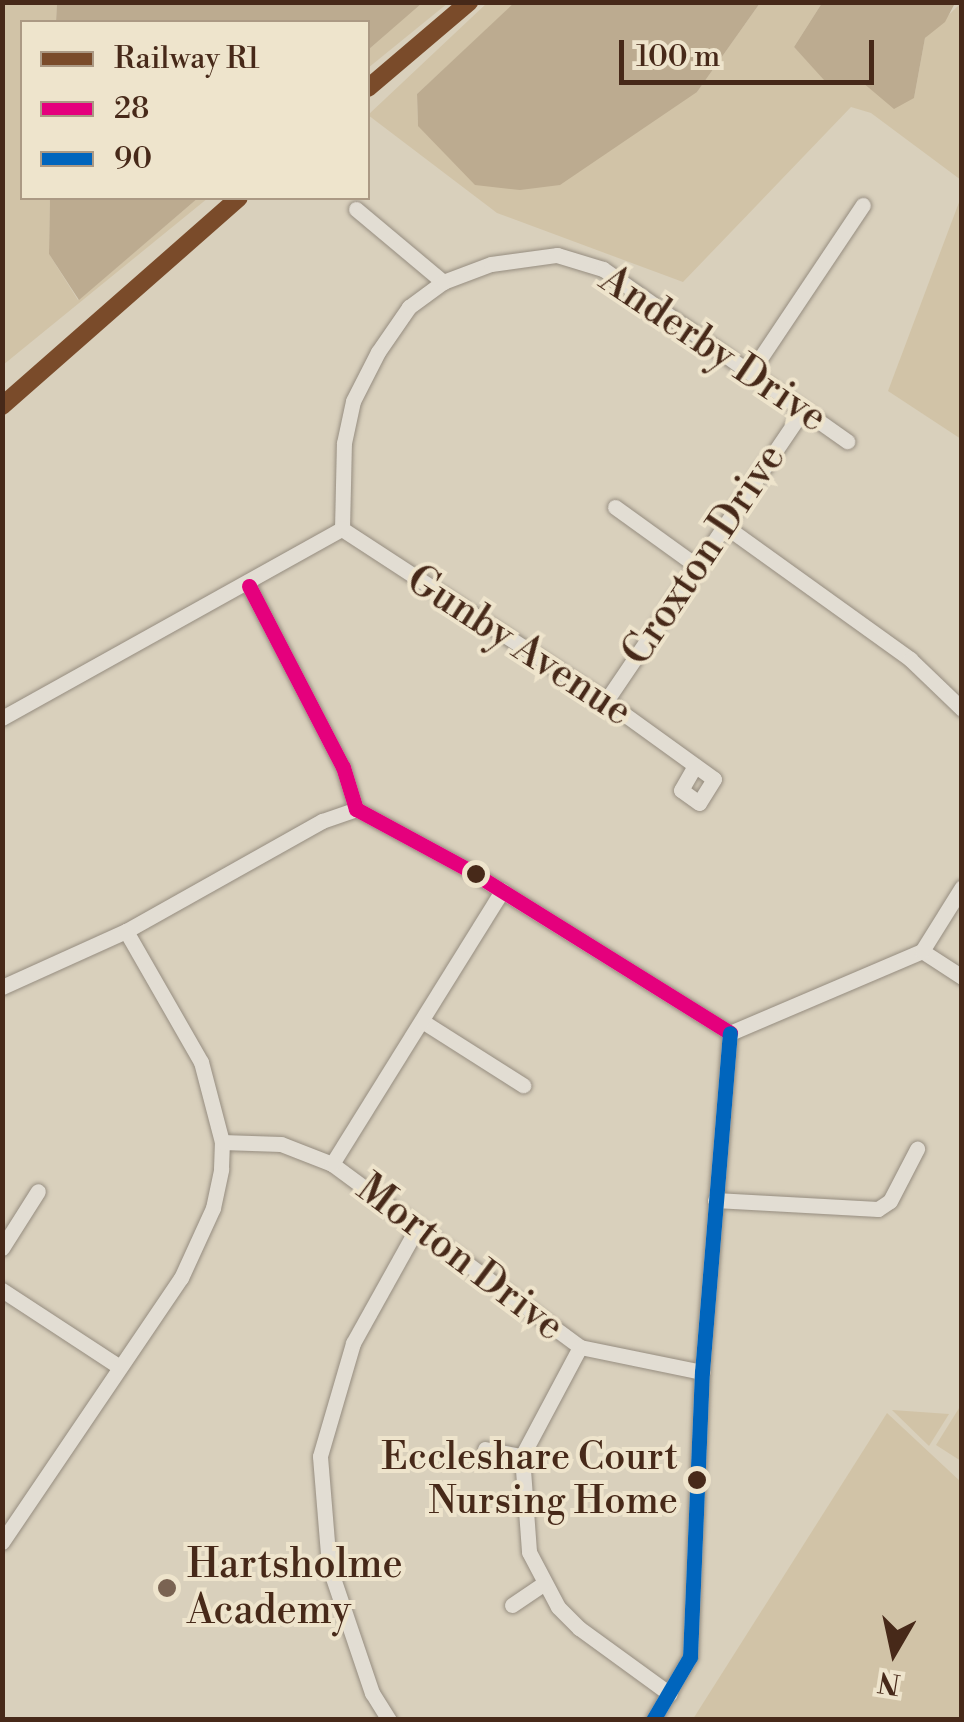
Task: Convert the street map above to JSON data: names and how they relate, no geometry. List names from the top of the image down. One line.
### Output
{"streets":{"street":["Anderby Drive","Croxton Drive","Gunby Avenue","Morton Drive"]},"crossings":[["Anderby Drive","Croxton Drive"],["Anderby Drive","Gunby Avenue"],["Croxton Drive","Gunby Avenue"]],"places":["Eccleshare Court Nursing Home","Hartsholme Academy"],"lines":["rail line R1","transit line 28","transit line 90"],"legend":["Railway R1","28","90"],"scale_bar":"100 m","north":"bottom"}
